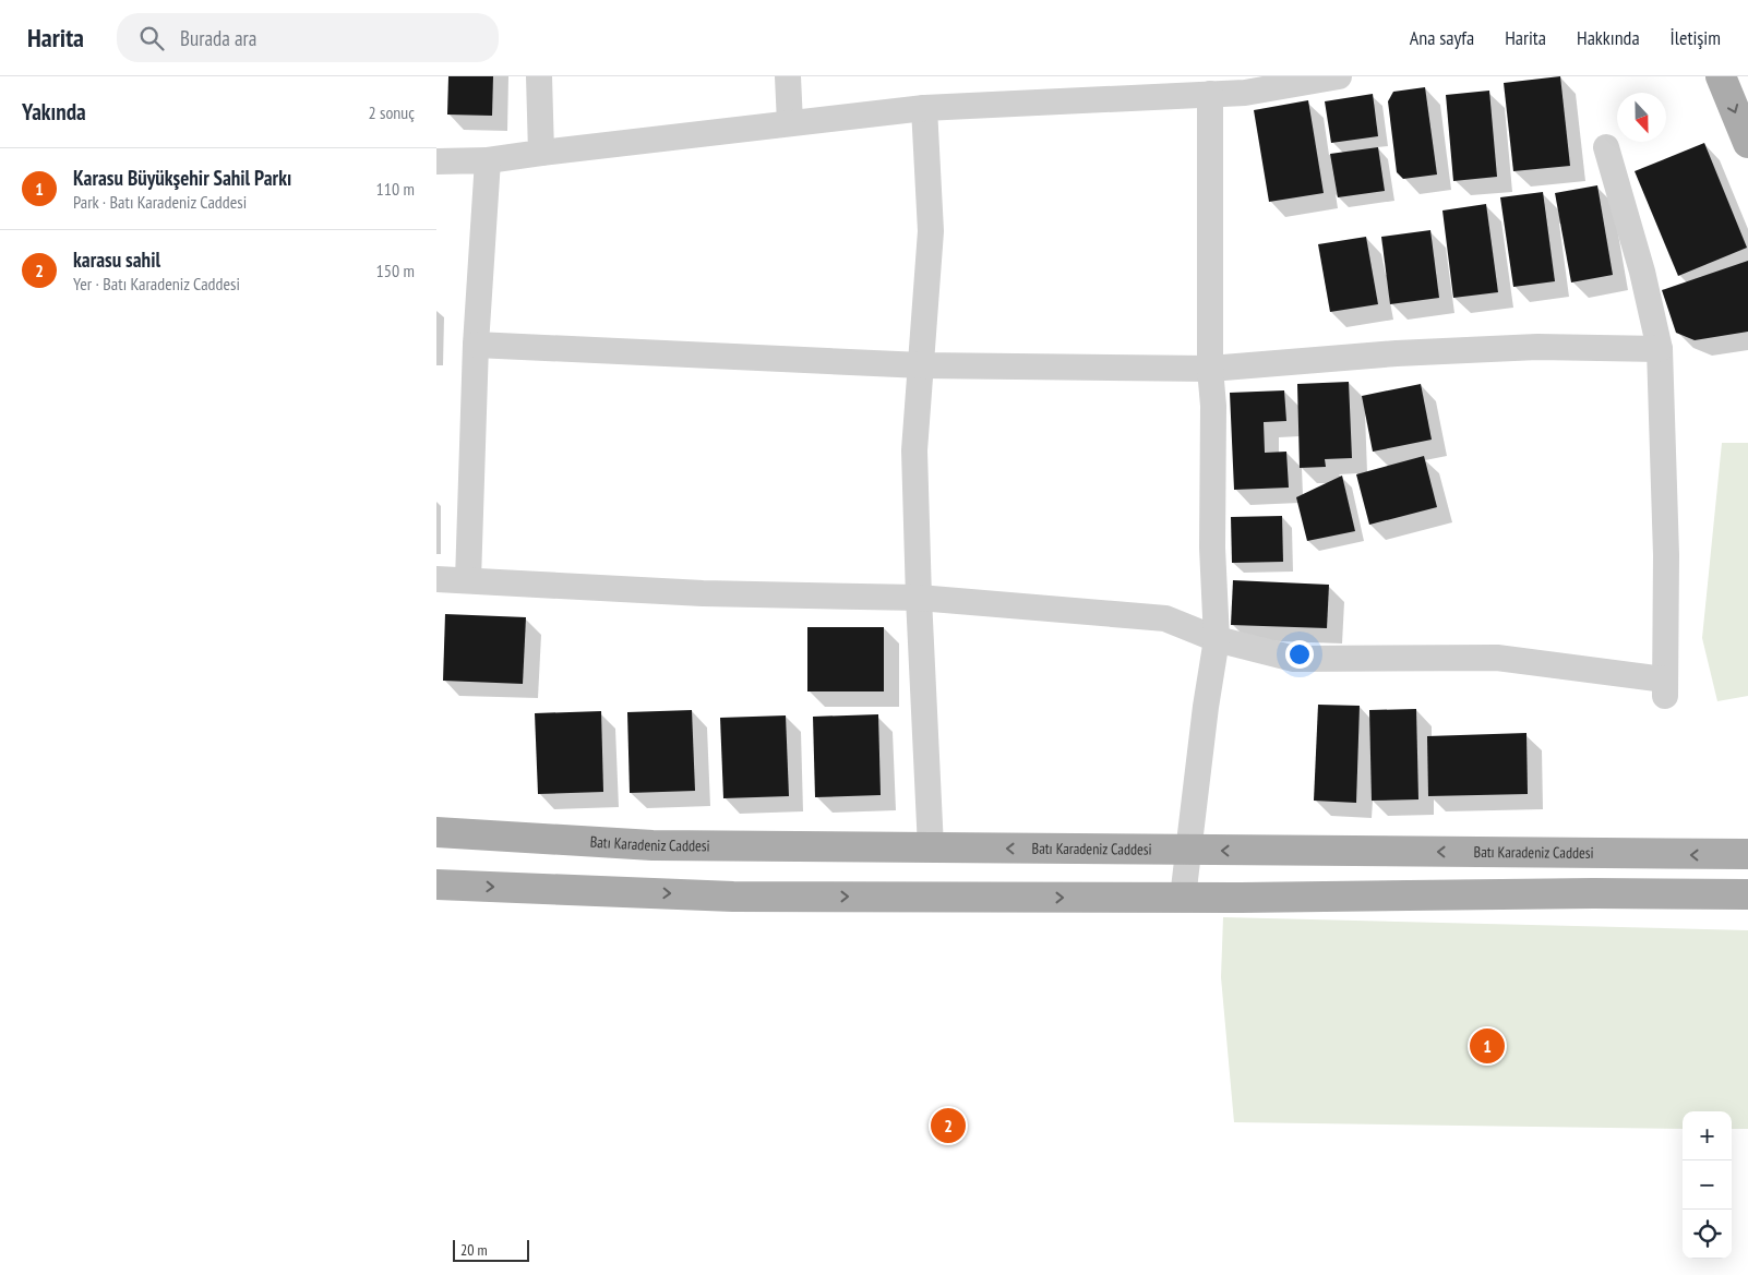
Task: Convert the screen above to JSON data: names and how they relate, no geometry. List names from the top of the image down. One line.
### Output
{"streets":{"main road":["Batı Karadeniz Caddesi"]},"scale_bar":"20 m","north":"bottom","page":{"header":"Harita","search":"Burada ara","nav":["Ana sayfa","Harita","Hakkında","İletişim"],"heading":["Yakında","2 sonuç"],"list":[{"mark":"1","name":"Karasu Büyükşehir Sahil Parkı","note":"Park · Batı Karadeniz Caddesi","value":"110 m"},{"mark":"2","name":"karasu sahil","note":"Yer · Batı Karadeniz Caddesi","value":"150 m"}],"pins":["1","2"],"map_buttons":["+","−"],"scale":"20 m"}}
